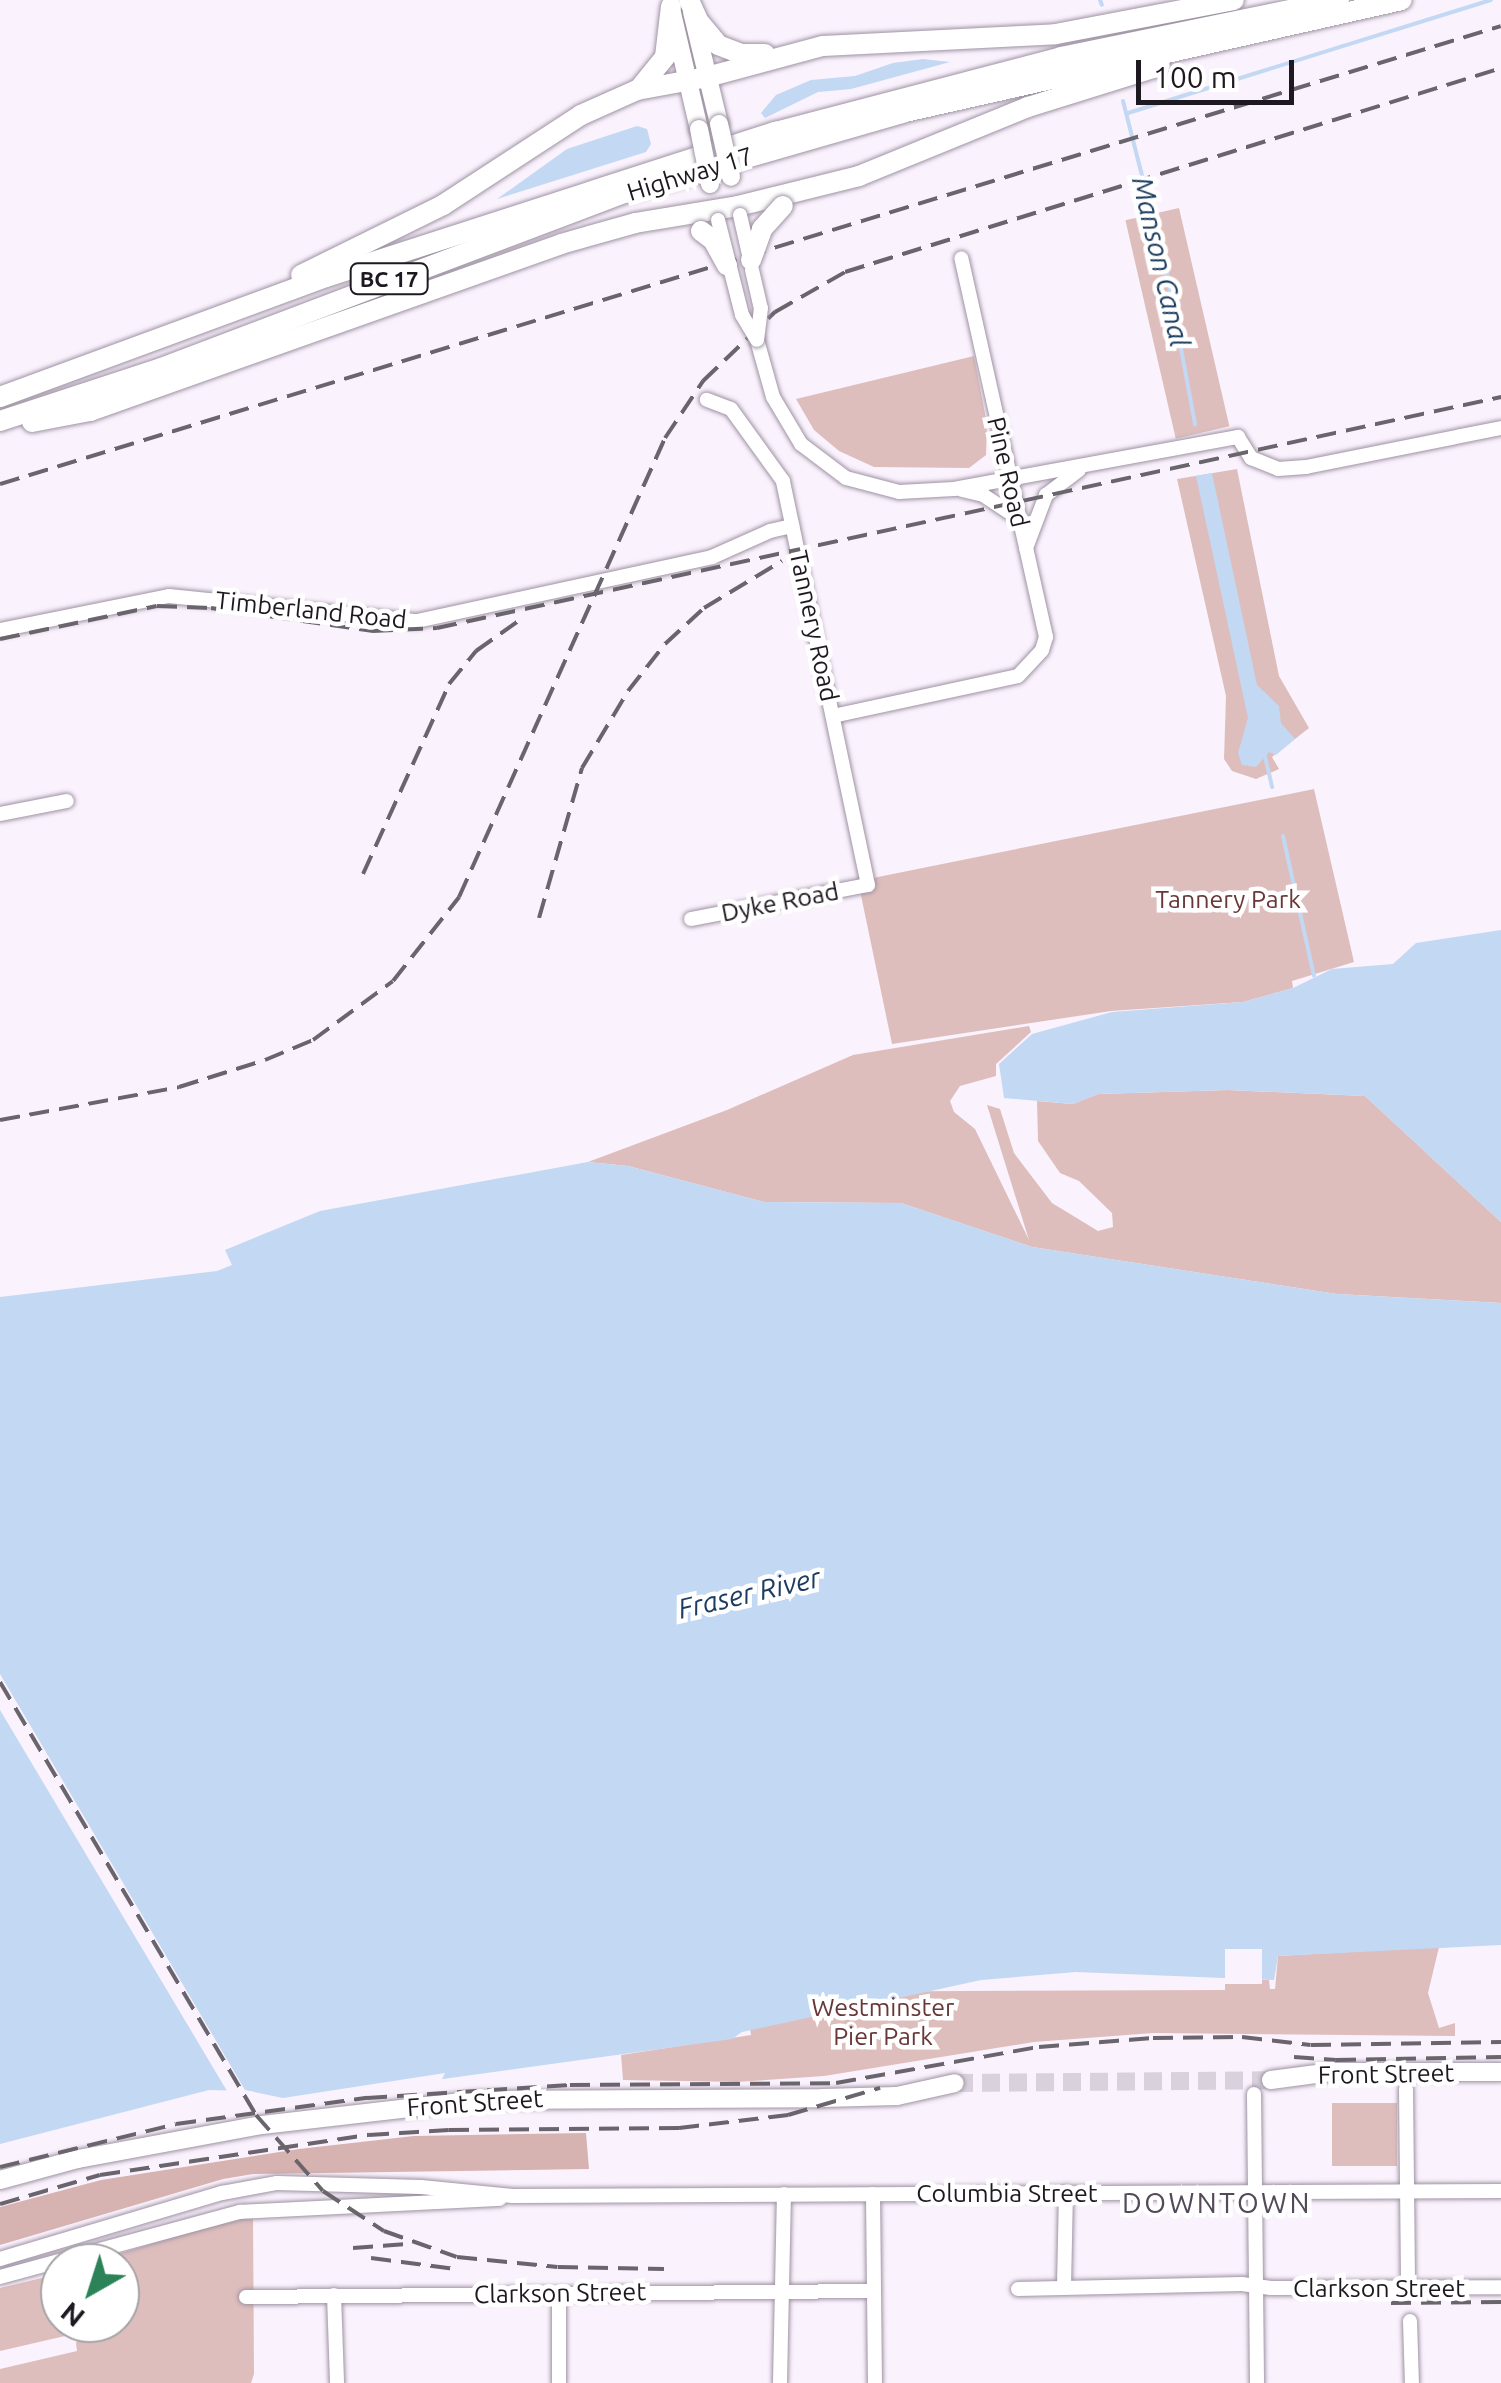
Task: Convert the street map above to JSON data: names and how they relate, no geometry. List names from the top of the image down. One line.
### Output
{"streets":{"highway":["Highway 17","BC 17"],"main road":["Front Street"],"street":["Pine Road","Timberland Road","Tannery Road","Dyke Road","Columbia Street","Clarkson Street"]},"crossings":[["Pine Road","Tannery Road"],["Timberland Road","Tannery Road"],["Tannery Road","Dyke Road"]],"districts":["DOWNTOWN"],"water":["Manson Canal","Fraser River"],"parks":["Tannery Park","Westminster Pier Park"],"scale_bar":"100 m","north":"bottom left"}
